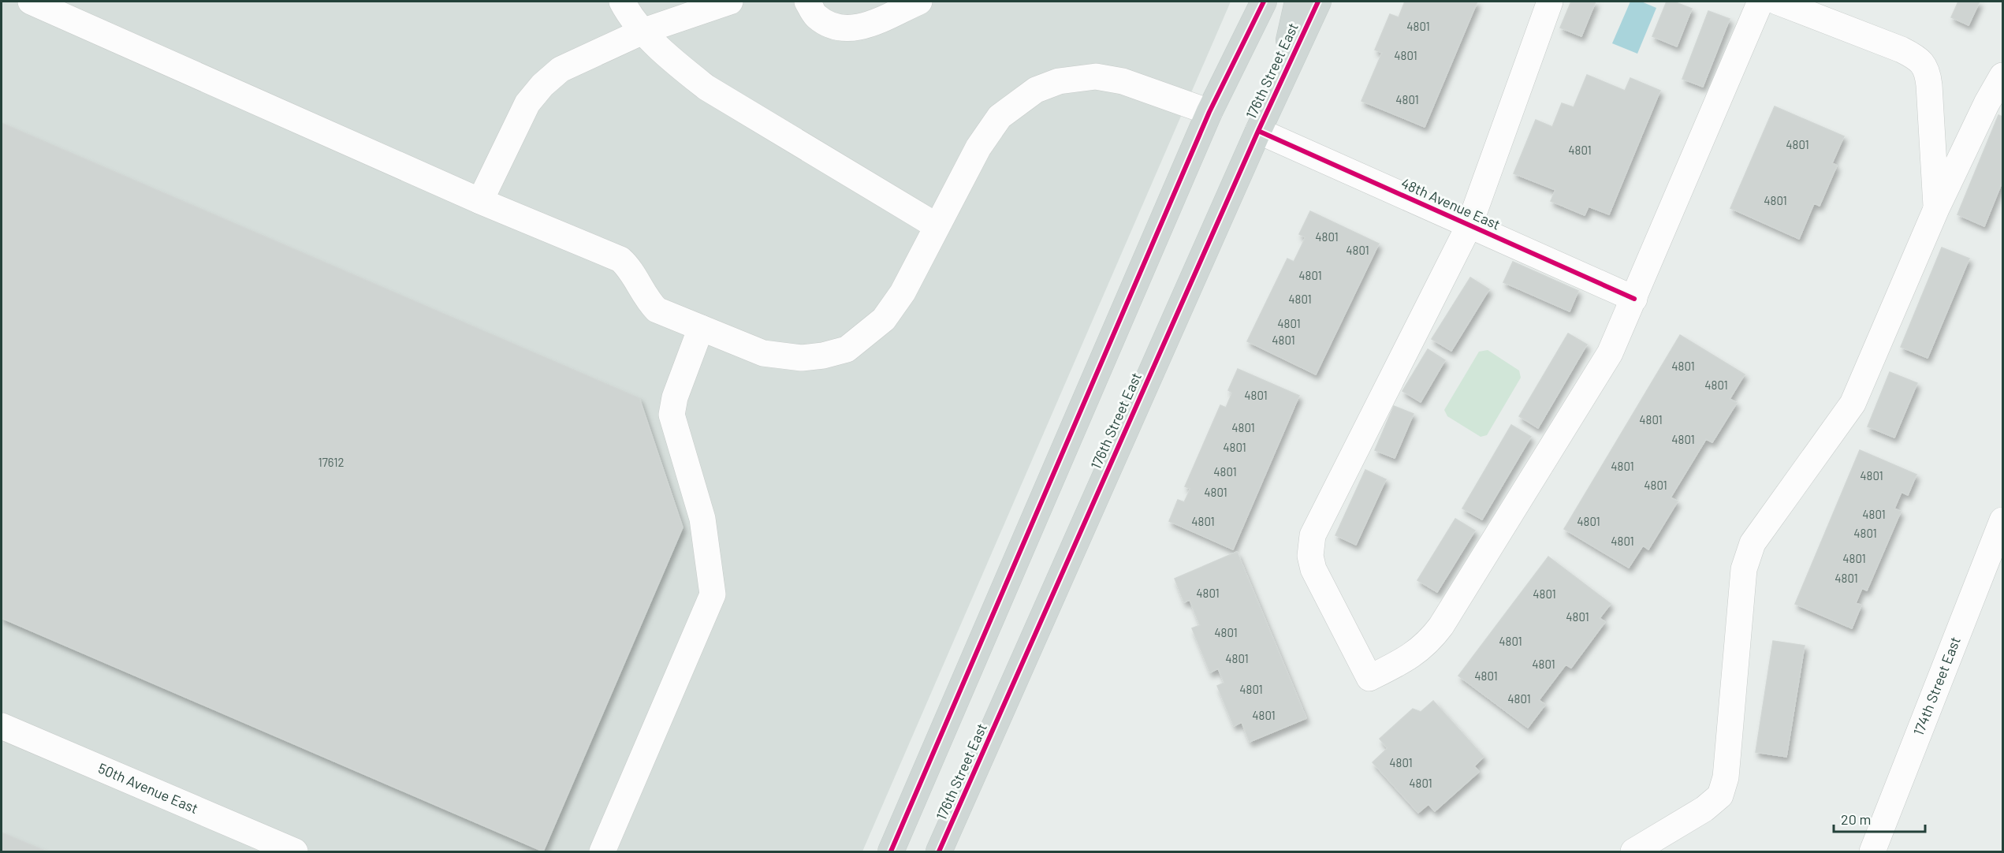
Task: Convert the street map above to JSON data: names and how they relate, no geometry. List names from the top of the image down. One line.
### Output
{"streets":{"main road":["176th Street East"],"street":["48th Avenue East","174th Street East","50th Avenue East"]},"crossings":[["176th Street East","48th Avenue East"]],"house_numbers":["4801","4801","4801","4801","4801","4801","4801","4801","4801","4801","4801","4801","4801","4801","4801","4801","4801","4801","4801","17612","4801","4801","4801","4801","4801","4801","4801","4801","4801","4801","4801","4801","4801","4801","4801","4801","4801","4801","4801","4801","4801","4801","4801","4801","4801"],"scale_bar":"20 m"}
